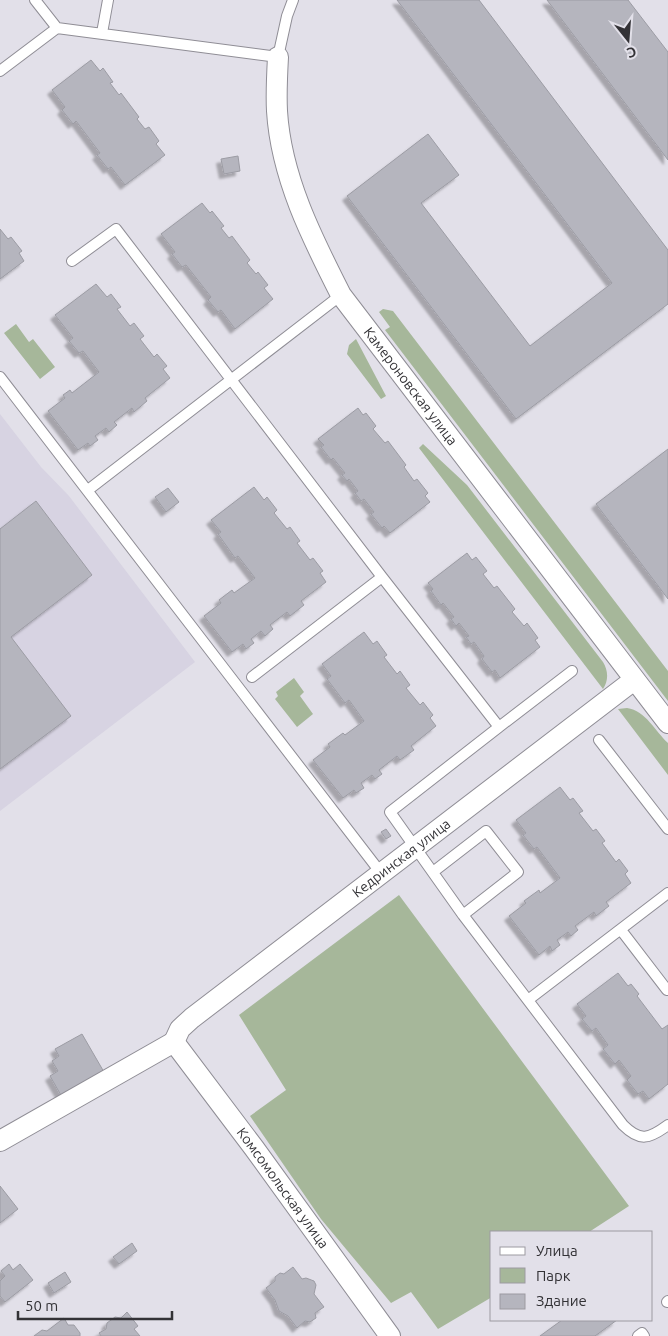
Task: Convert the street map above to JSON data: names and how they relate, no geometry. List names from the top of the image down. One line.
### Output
{"streets":{"street":["Камероновская улица","Кедринская улица","Комсомольская улица"]},"crossings":[["Камероновская улица","Кедринская улица"],["Кедринская улица","Комсомольская улица"]],"legend":["Улица","Парк","Здание"],"scale_bar":"50 m","north":"bottom"}
